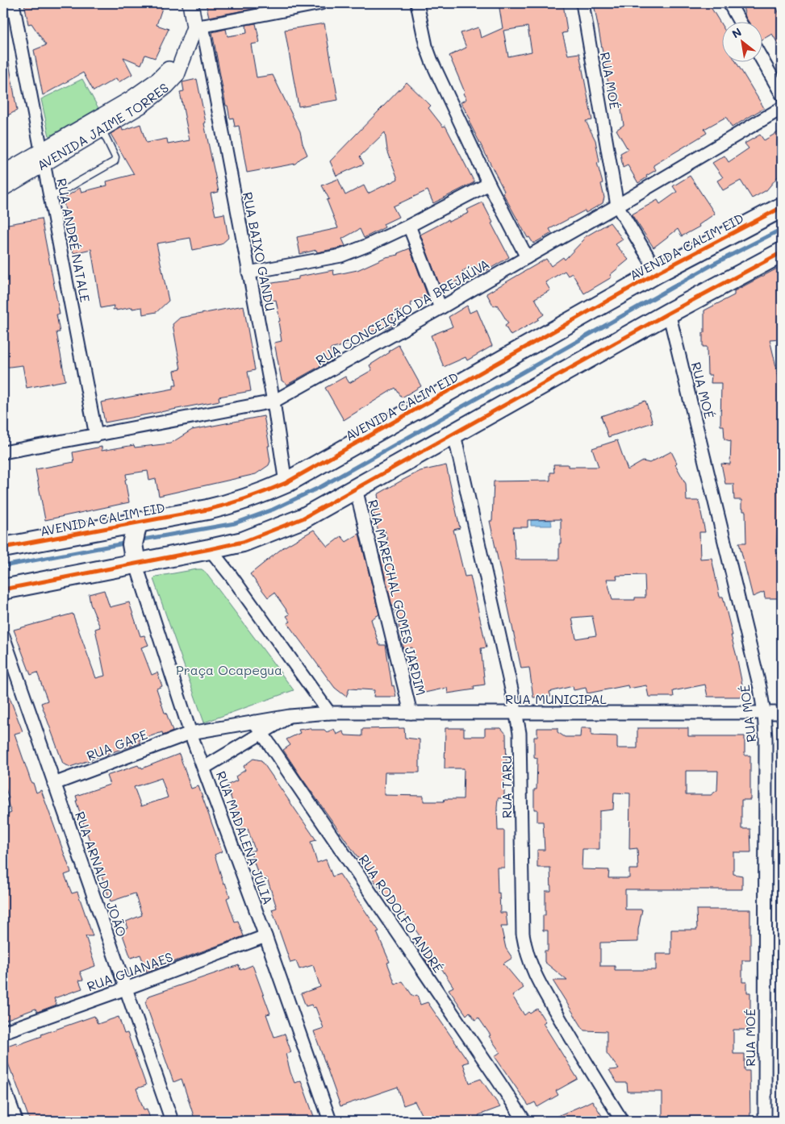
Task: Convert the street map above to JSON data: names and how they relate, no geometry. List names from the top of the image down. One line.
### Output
{"streets":{"main road":["AVENIDA CALIM EID"],"street":["RUA MOÉ","AVENIDA JAIME TORRES","RUA ANDRÉ NATALE","RUA BAIXO GANDU","RUA CONCEIÇÃO DA BREJAÚVA","RUA MARECHAL GOMES JARDIM","RUA MUNICIPAL","RUA GAPE","RUA TARU","RUA MADALENA JÚLIA","RUA ARNALDO JOÃO","RUA RODOLFO ANDRÉ","RUA GUANAES"]},"crossings":[["RUA MOÉ","AVENIDA CALIM EID"],["RUA MOÉ","RUA CONCEIÇÃO DA BREJAÚVA"],["RUA MOÉ","RUA MUNICIPAL"],["AVENIDA JAIME TORRES","RUA ANDRÉ NATALE"],["AVENIDA JAIME TORRES","RUA BAIXO GANDU"],["RUA ANDRÉ NATALE","RUA CONCEIÇÃO DA BREJAÚVA"],["AVENIDA CALIM EID","RUA BAIXO GANDU"],["AVENIDA CALIM EID","RUA MARECHAL GOMES JARDIM"],["AVENIDA CALIM EID","RUA TARU"],["AVENIDA CALIM EID","RUA MADALENA JÚLIA"],["RUA BAIXO GANDU","RUA CONCEIÇÃO DA BREJAÚVA"],["RUA MARECHAL GOMES JARDIM","RUA MUNICIPAL"],["RUA MUNICIPAL","RUA TARU"],["RUA GAPE","RUA MADALENA JÚLIA"],["RUA GAPE","RUA ARNALDO JOÃO"],["RUA MADALENA JÚLIA","RUA GUANAES"],["RUA ARNALDO JOÃO","RUA GUANAES"]],"parks":["Praça Ocapegua"],"north":"top left"}
